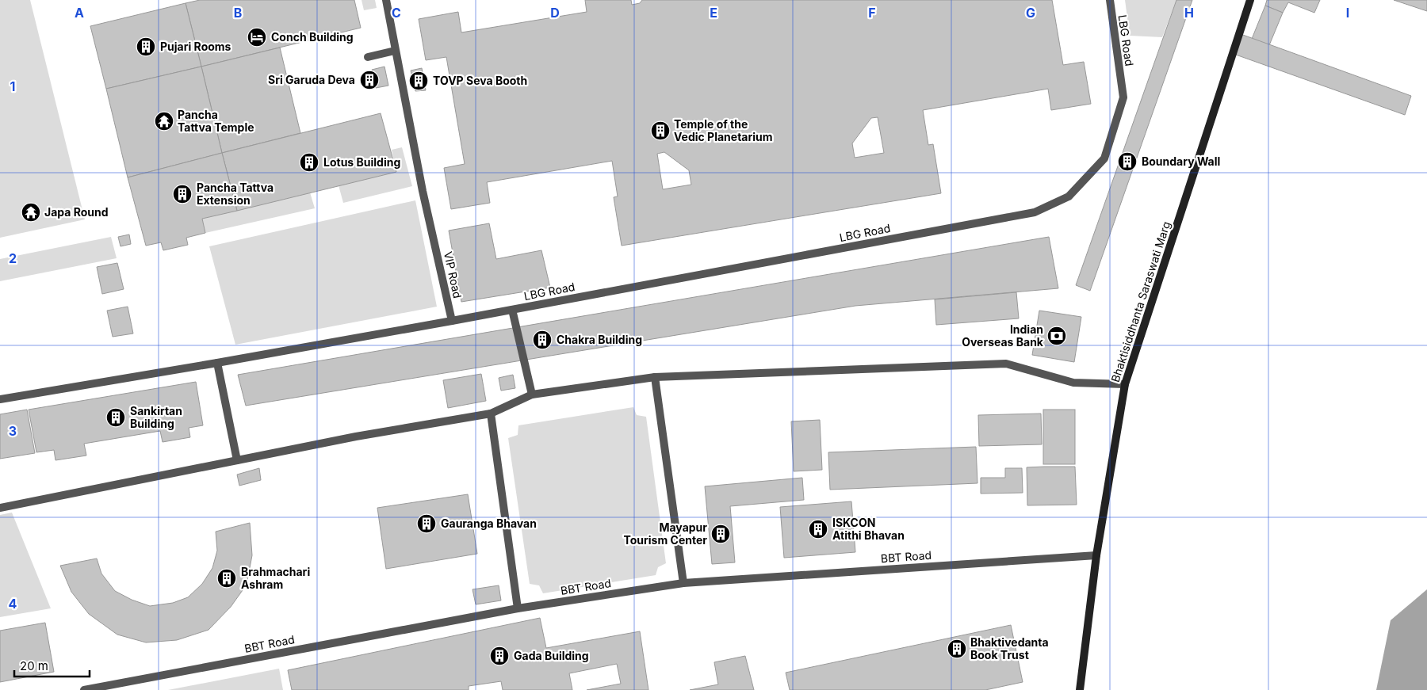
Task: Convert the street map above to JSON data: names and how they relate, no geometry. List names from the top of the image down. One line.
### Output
{"streets":{"main road":["Bhaktisiddhanta Saraswati Marg"],"street":["LBG Road","VIP Road","BBT Road"]},"crossings":[["LBG Road","VIP Road"],["Bhaktisiddhanta Saraswati Marg","BBT Road"]],"places":{"hotel":["Conch Building"],"building":["Pujari Rooms","Sri Garuda Deva","TOVP Seva Booth","Temple of the Vedic Planetarium","Boundary Wall","Lotus Building","Pancha Tattva Extension","Chakra Building","Sankirtan Building","Gauranga Bhavan","ISKCON Atithi Bhavan","Mayapur Tourism Center","Brahmachari Ashram","Bhaktivedanta Book Trust","Gada Building"],"temple":["Pancha Tattva Temple","Japa Round"],"bank":["Indian Overseas Bank"]},"scale_bar":"20 m","grid":{"columns":["A","B","C","D","E","F","G","H","I"],"rows":["1","2","3","4"]}}
